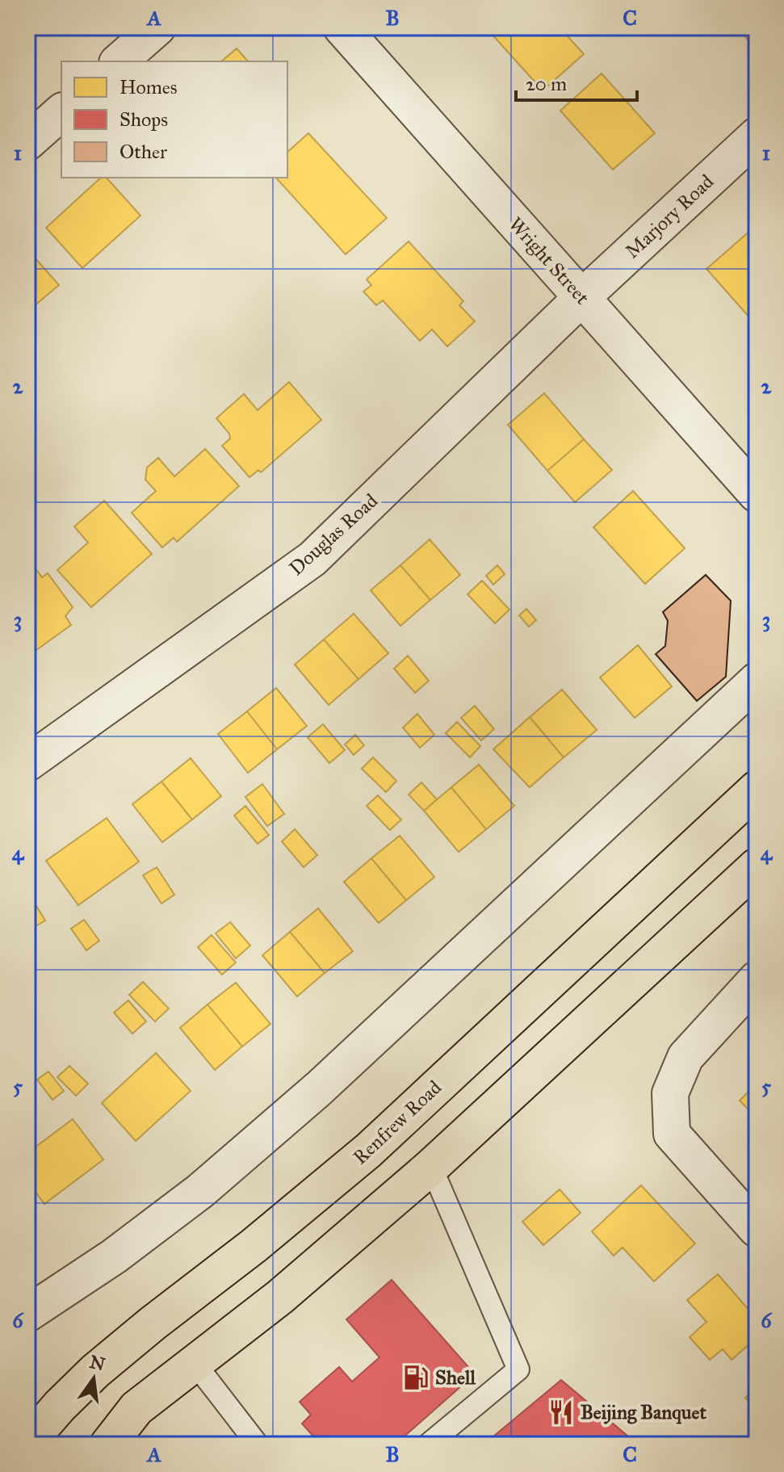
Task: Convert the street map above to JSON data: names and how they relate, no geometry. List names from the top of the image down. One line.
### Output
{"streets":{"main road":["Renfrew Road"],"street":["Marjory Road","Wright Street","Douglas Road"]},"crossings":[["Marjory Road","Wright Street"],["Marjory Road","Douglas Road"],["Wright Street","Douglas Road"]],"places":{"fuel station":["Shell"],"restaurant":["Beijing Banquet"]},"legend":["Homes","Shops","Other"],"scale_bar":"20 m","north":"top","grid":{"columns":["A","B","C"],"rows":["1","2","3","4","5","6"]}}
